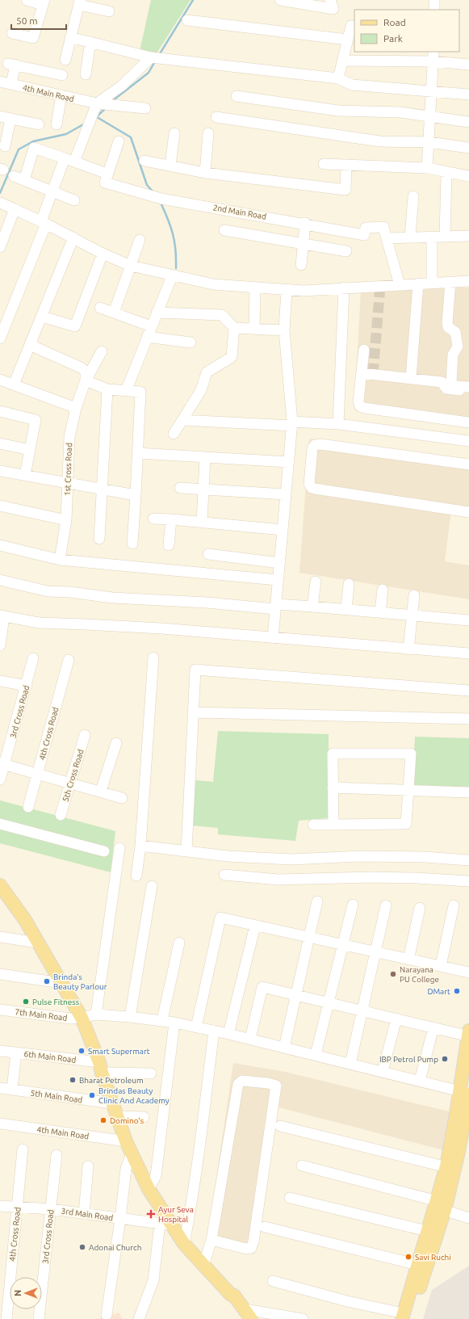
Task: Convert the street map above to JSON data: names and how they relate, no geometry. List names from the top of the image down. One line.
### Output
{"streets":{"street":["4th Main Road","2nd Main Road","1st Cross Road","3rd Cross Road","4th Cross Road","5th Cross Road","7th Main Road","6th Main Road","5th Main Road","3rd Main Road"]},"crossings":[["3rd Cross Road","3rd Main Road"],["4th Cross Road","3rd Main Road"]],"places":{"other":["Narayana PU College","Brinda's Beauty Parlour","DMart","Pulse Fitness","Smart Supermart","IBP Petrol Pump","Bharat Petroleum","Brindas Beauty Clinic And Academy","Domino's","Adonai Church","Savi Ruchi"],"health":["Ayur Seva Hospital"]},"legend":["Road","Park"],"scale_bar":"50 m","north":"left"}
